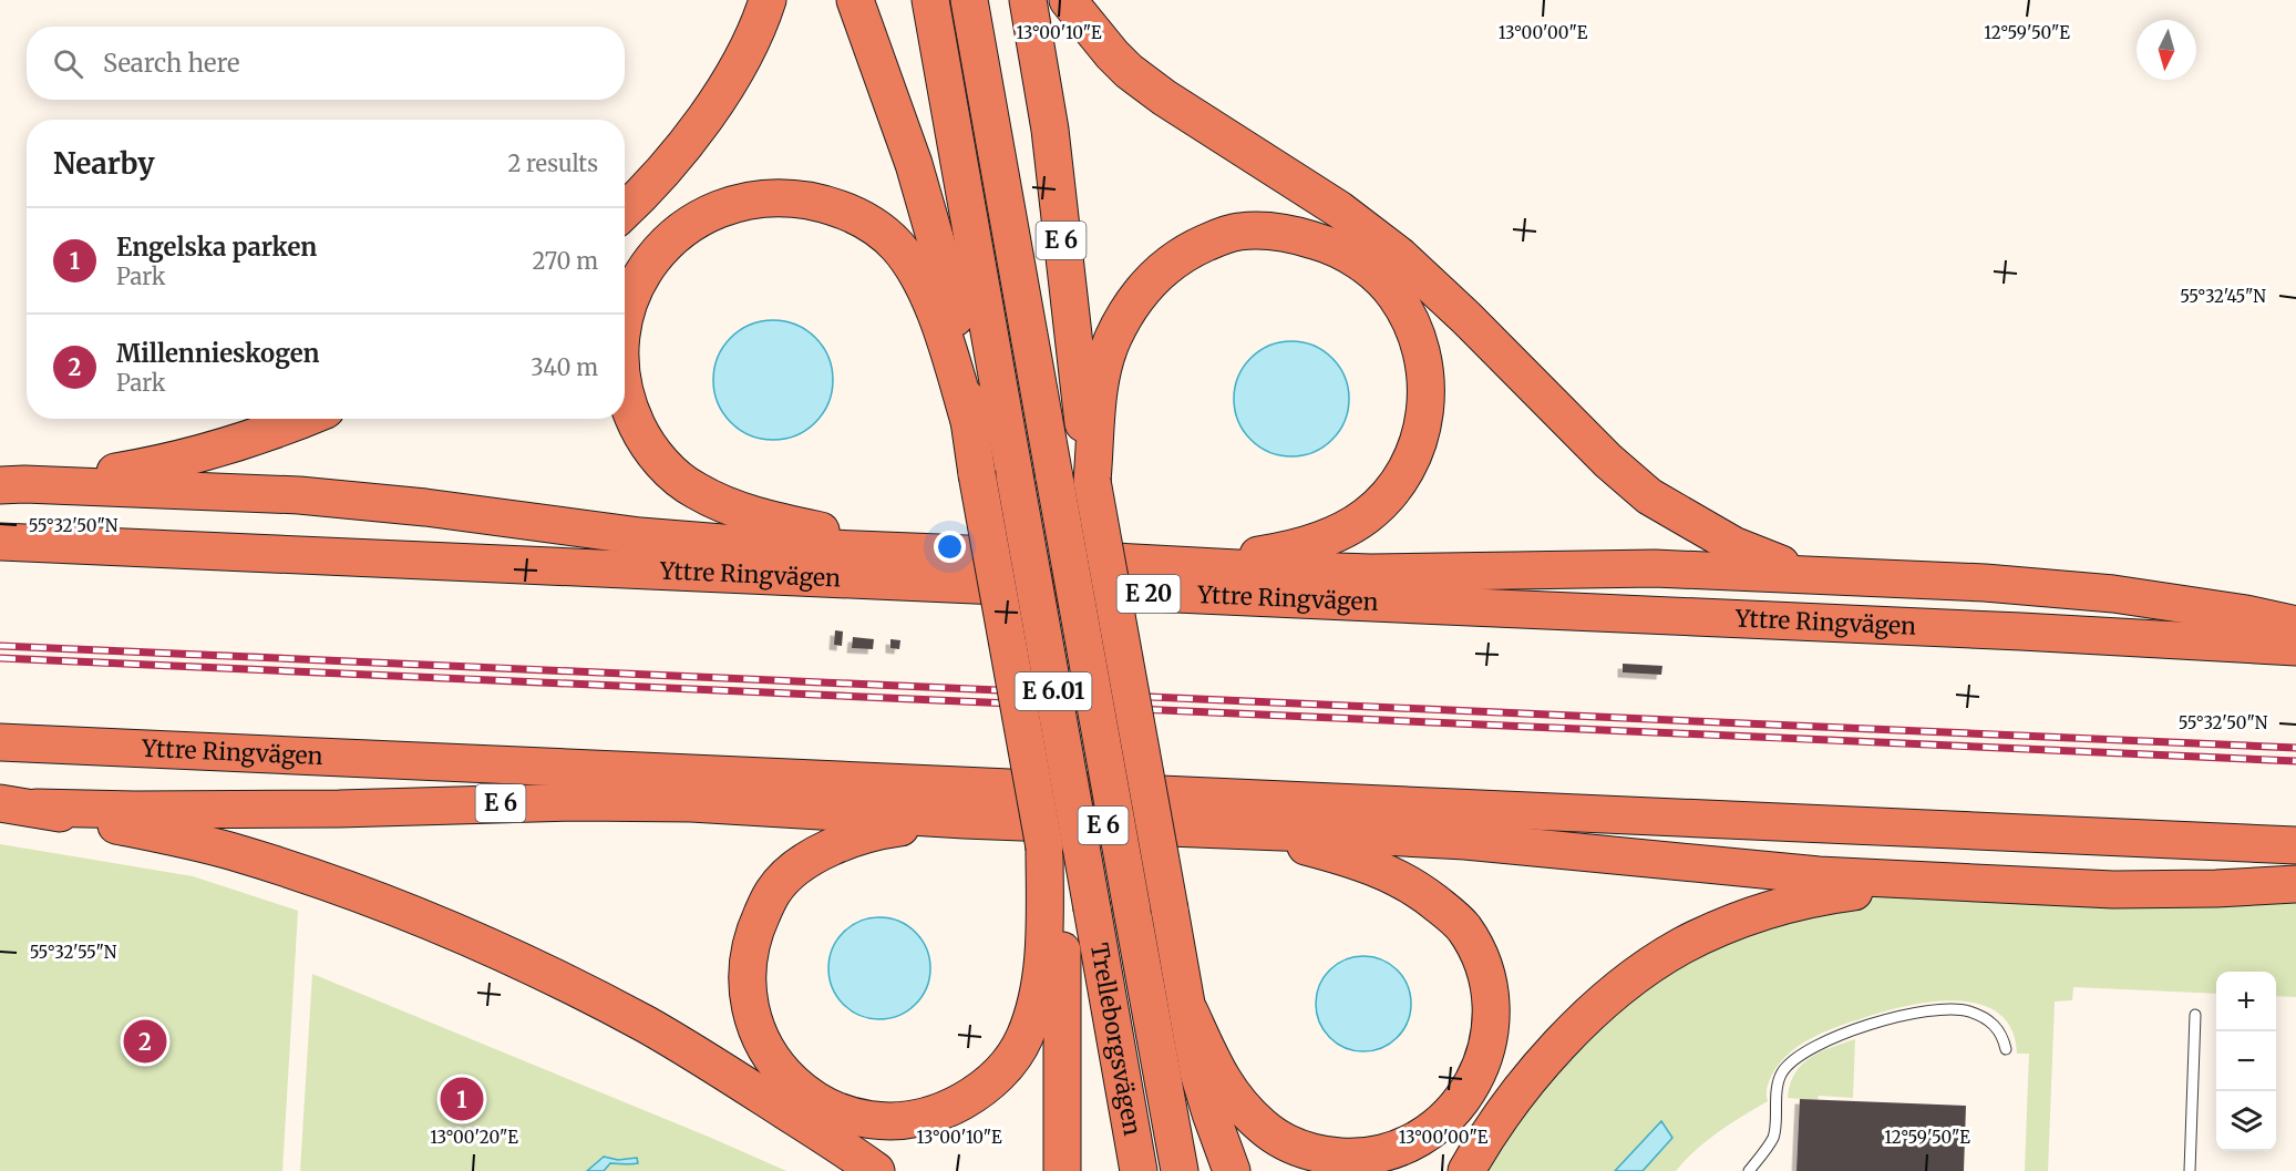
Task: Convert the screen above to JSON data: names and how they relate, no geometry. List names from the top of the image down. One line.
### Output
{"streets":{"highway":["E 6","Yttre Ringvägen","E 20","E 6.01","Trelleborgsvägen"]},"crossings":[["E 6.01","Trelleborgsvägen"]],"north":"bottom","page":{"search":"Search here","heading":["Nearby","2 results"],"list":[{"mark":"1","name":"Engelska parken","note":"Park","value":"270 m"},{"mark":"2","name":"Millennieskogen","note":"Park","value":"340 m"}],"map_buttons":["+","−"],"pins":["2","1"]},"coordinates":["13°00'10\"E","13°00'00\"E","12°59'50\"E","55°32'45\"N","55°32'50\"N","55°32'55\"N","13°00'20\"E"]}
